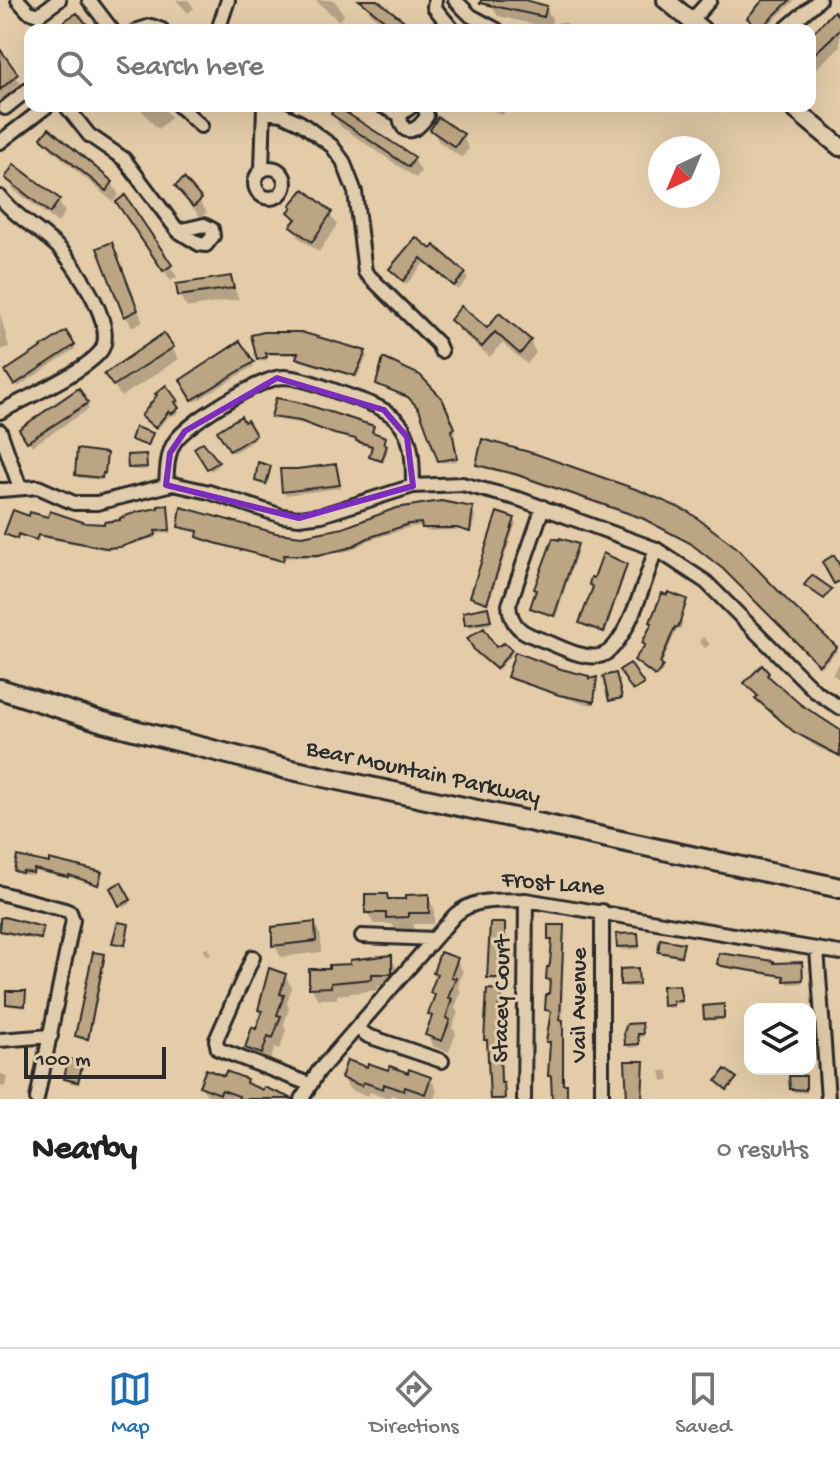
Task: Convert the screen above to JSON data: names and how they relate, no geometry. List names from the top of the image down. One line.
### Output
{"streets":{"highway":["Bear Mountain Parkway"],"street":["Frost Lane","Stacey Court","Vail Avenue"]},"crossings":[["Frost Lane","Stacey Court"],["Frost Lane","Vail Avenue"]],"scale_bar":"100 m","north":"bottom left","page":{"search":"Search here","scale":"100 m","heading":["Nearby","0 results"],"nav":["Map","Directions","Saved"]}}
